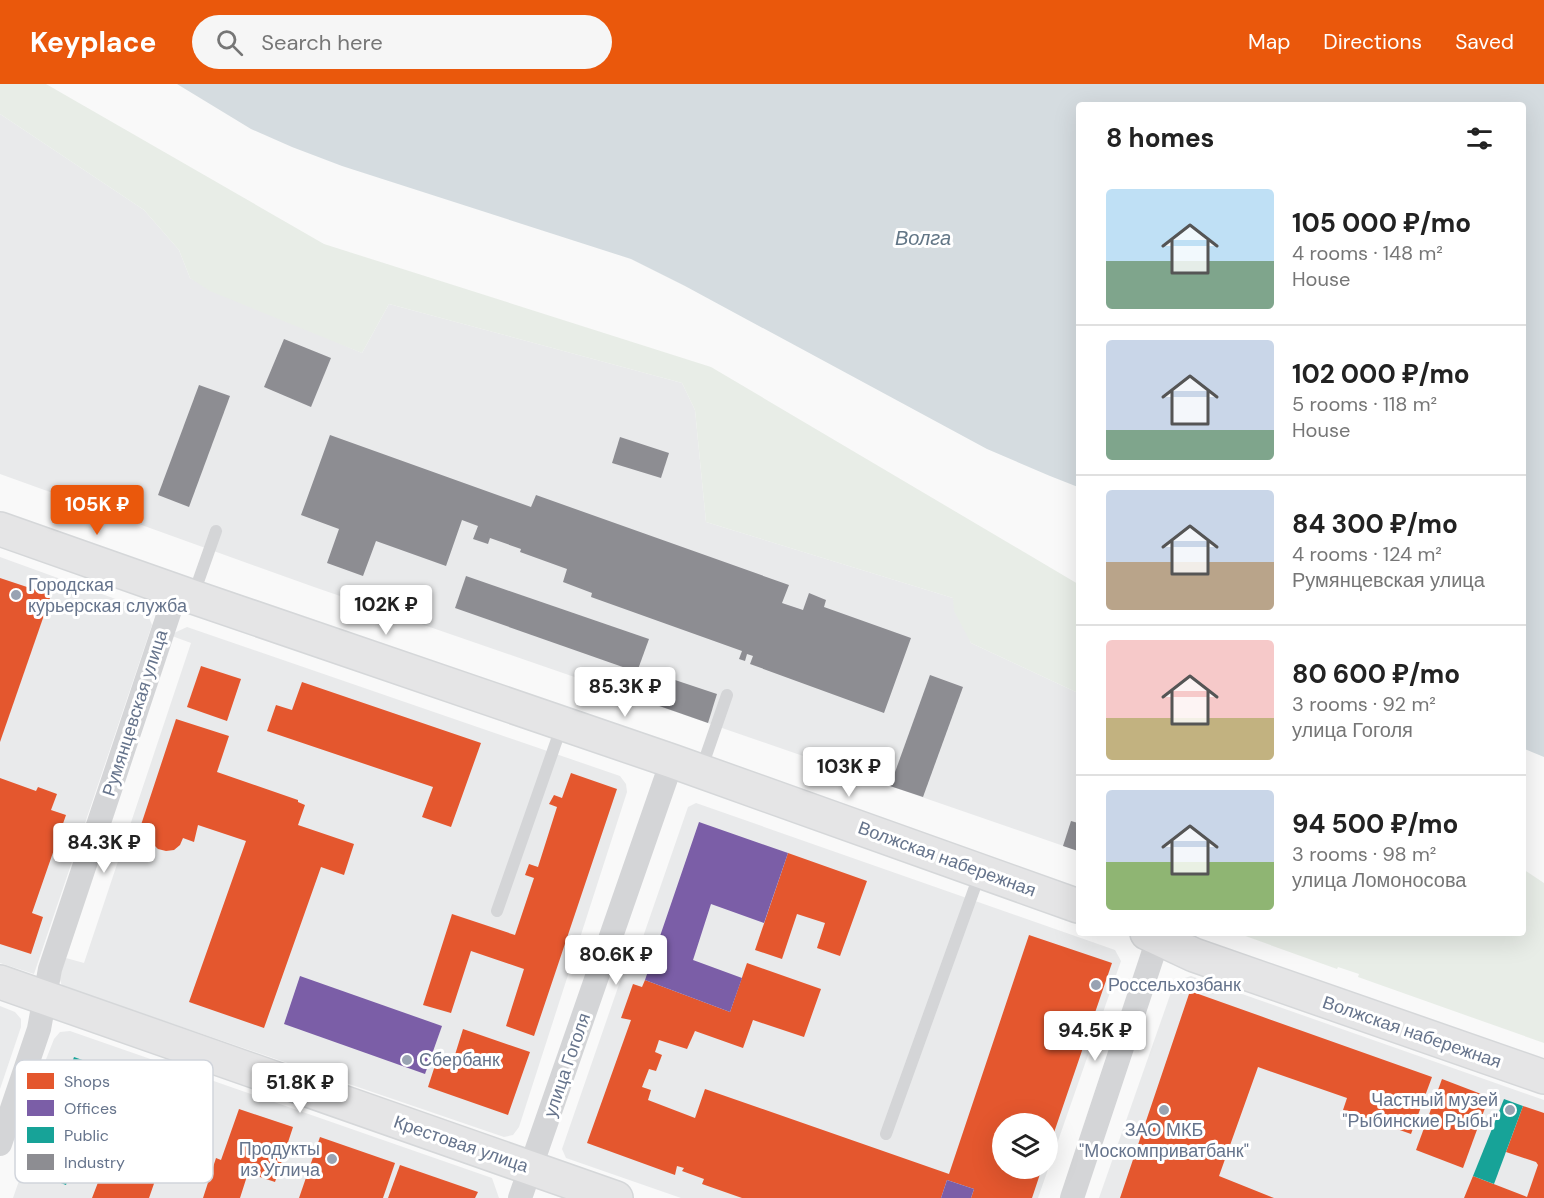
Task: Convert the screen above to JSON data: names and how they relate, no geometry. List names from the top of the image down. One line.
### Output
{"streets":{"street":["Румянцевская улица","Волжская набережная","улица Гоголя","Крестовая улица"]},"crossings":[["Румянцевская улица","Волжская набережная"],["Румянцевская улица","Крестовая улица"],["Волжская набережная","улица Гоголя"],["улица Гоголя","Крестовая улица"]],"water":["Волга"],"places":["Городская курьерская служба","Россельхозбанк","Сбербанк","ЗАО МКБ \"Москомприватбанк\"","Частный музей \"Рыбинские Рыбы\"","Продукты из Углича"],"legend":["Shops","Offices","Public","Industry"],"page":{"header":"Keyplace","search":"Search here","nav":["Map","Directions","Saved"],"heading":"8 homes","list":[{"name":"105 000 ₽/mo","note":"4 rooms · 148 m² · House"},{"name":"102 000 ₽/mo","note":"5 rooms · 118 m² · House"},{"name":"84 300 ₽/mo","note":"4 rooms · 124 m² · Румянцевская улица"},{"name":"80 600 ₽/mo","note":"3 rooms · 92 m² · улица Гоголя"},{"name":"94 500 ₽/mo","note":"3 rooms · 98 m² · улица Ломоносова"}],"price":["105K ₽","102K ₽","85.3K ₽","103K ₽","84.3K ₽","80.6K ₽","94.5K ₽","51.8K ₽"]}}
